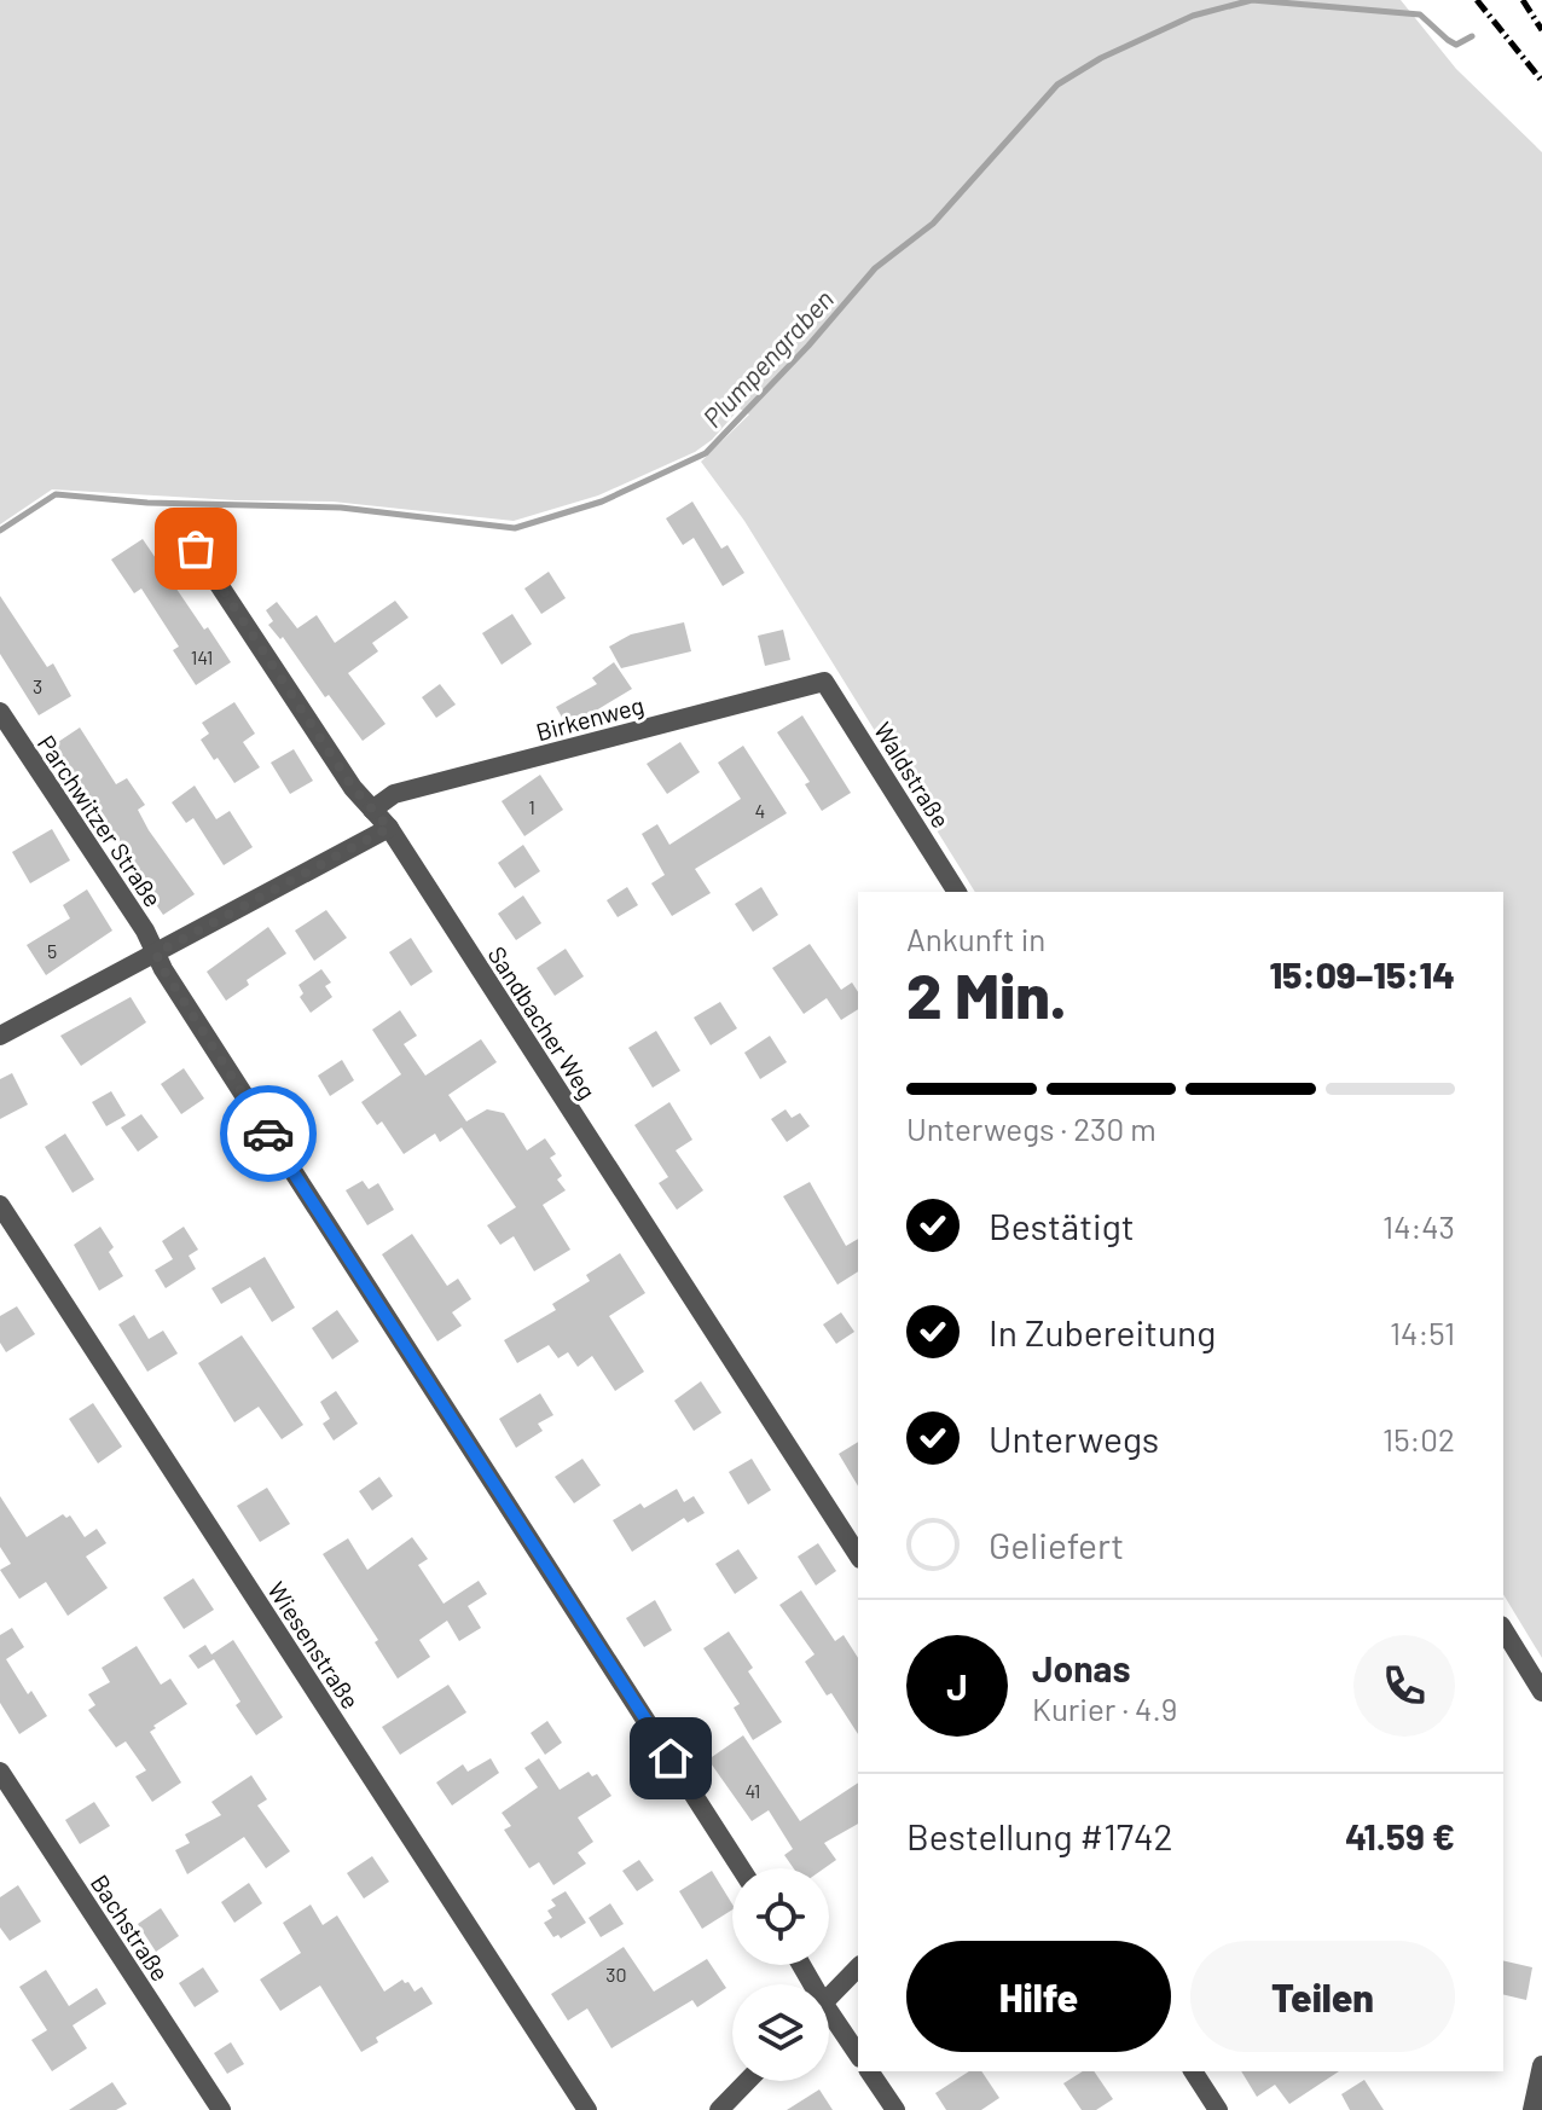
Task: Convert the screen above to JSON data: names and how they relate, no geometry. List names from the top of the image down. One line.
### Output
{"streets":{"street":["Birkenweg","Waldstraße","Parchwitzer Straße","Sandbacher Weg","Wiesenstraße","Bachstraße"]},"crossings":[["Birkenweg","Waldstraße"],["Birkenweg","Sandbacher Weg"]],"water":["Plumpengraben"],"house_numbers":["141","3","1","4","5","41","30"],"page":{"heading":["2 Min.","Ankunft in","15:09–15:14"],"panel":["Jonas","Kurier · 4.9","Bestellung #1742","41.59 €"],"bar":"Unterwegs · 230 m","list":[["Bestätigt","14:43"],["In Zubereitung","14:51"],["Unterwegs","15:02"],"Geliefert"],"round":"J","buttons":["Hilfe","Teilen"]}}
